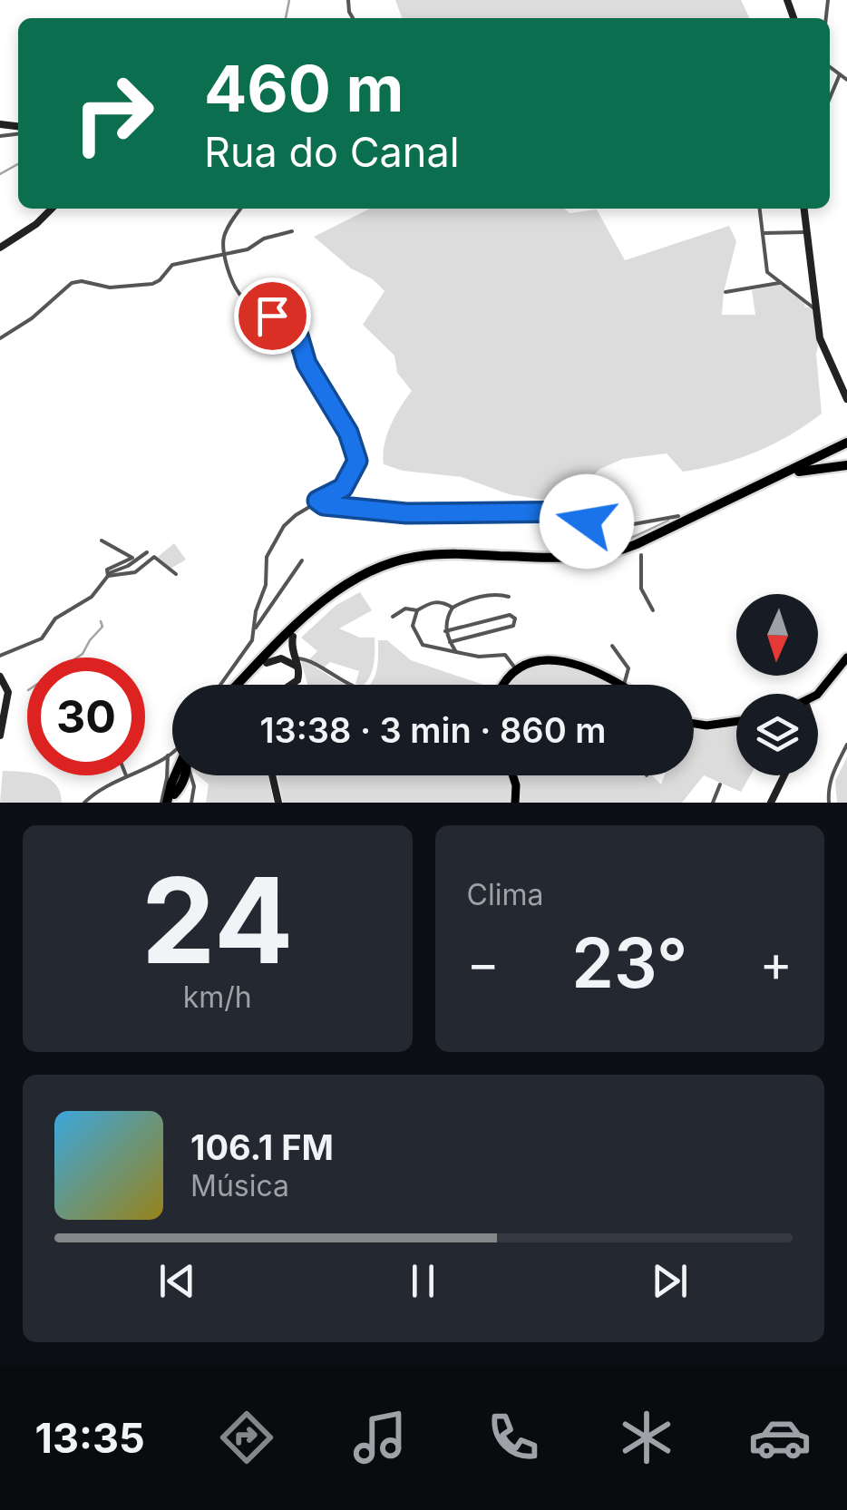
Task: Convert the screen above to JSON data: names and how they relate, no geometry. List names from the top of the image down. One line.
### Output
{"north":"bottom","page":{"turn":["460 m","Rua do Canal"],"limit":"30","trip":"13:38 · 3 min · 860 m","tile":[["24","km/h"],"Clima"],"heat":["−","23°","+"],"song":["106.1 FM","Música"],"tabs":"13:35"}}
